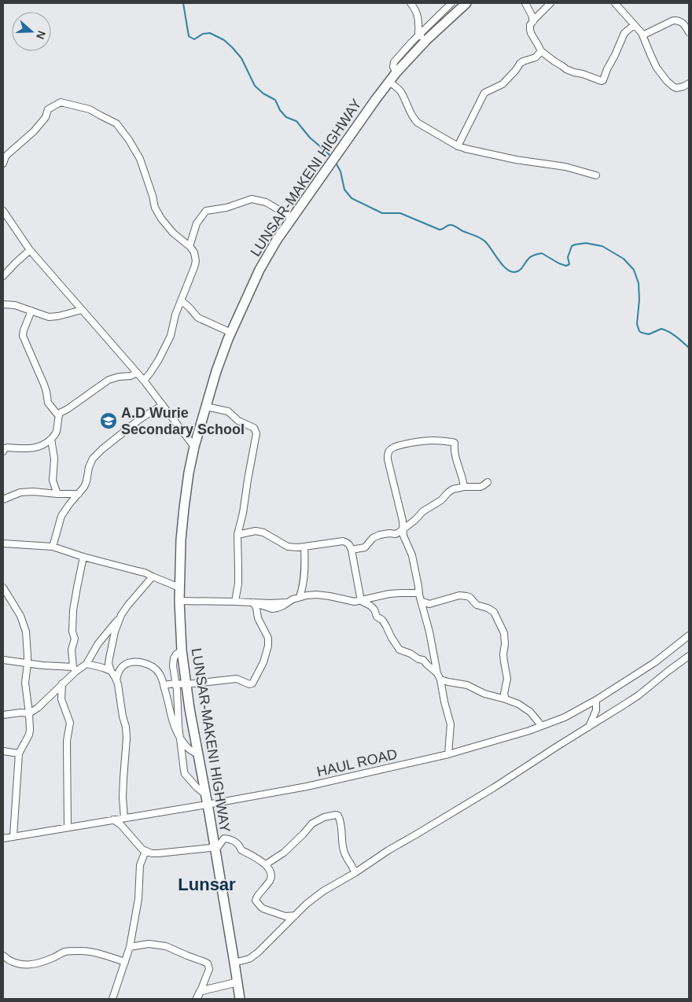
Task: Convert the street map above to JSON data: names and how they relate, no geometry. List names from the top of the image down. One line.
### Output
{"streets":{"main road":["LUNSAR-MAKENI HIGHWAY"],"street":["HAUL ROAD"]},"crossings":[["LUNSAR-MAKENI HIGHWAY","HAUL ROAD"]],"districts":["Lunsar"],"places":{"school or university":["A.D Wurie Secondary School"]},"north":"right"}
